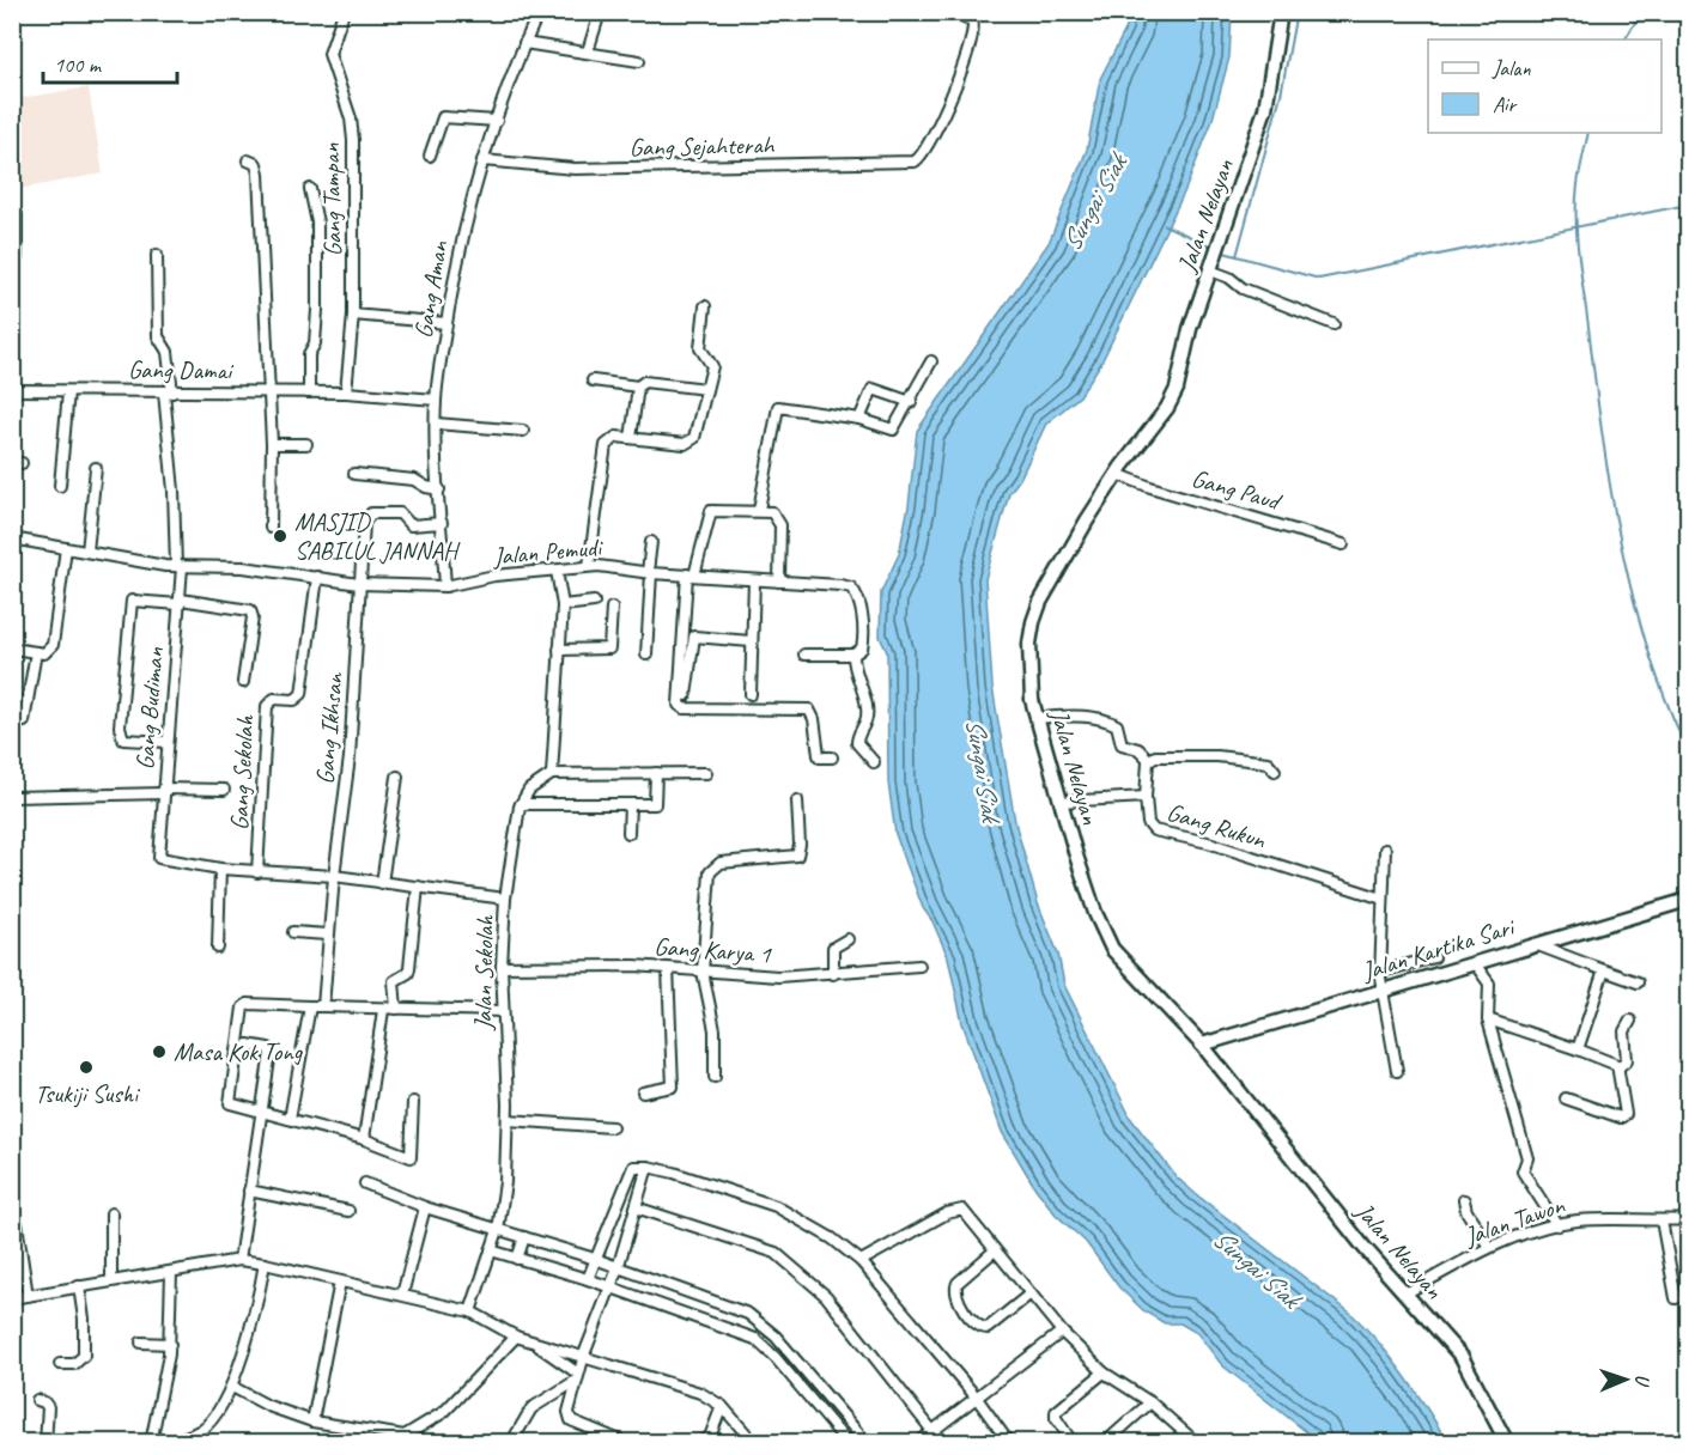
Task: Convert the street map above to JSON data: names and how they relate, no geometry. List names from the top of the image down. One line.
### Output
{"streets":{"main road":["Jalan Nelayan","Jalan Kartika Sari"],"street":["Gang Sejahterah","Gang Tampan","Gang Aman","Gang Damai","Gang Paud","Jalan Pemudi","Gang Budiman","Gang Ikhsan","Gang Sekolah","Gang Rukun","Gang Karya 1","Jalan Sekolah","Jalan Tawon"]},"crossings":[["Gang Sejahterah","Gang Aman"],["Gang Tampan","Gang Damai"],["Jalan Nelayan","Gang Paud"],["Jalan Nelayan","Gang Rukun"],["Jalan Nelayan","Jalan Kartika Sari"],["Jalan Nelayan","Jalan Tawon"],["Gang Aman","Gang Damai"],["Gang Aman","Jalan Pemudi"],["Gang Aman","Gang Ikhsan"],["Gang Damai","Gang Budiman"],["Jalan Pemudi","Gang Budiman"],["Jalan Pemudi","Gang Ikhsan"],["Jalan Pemudi","Gang Sekolah"],["Gang Budiman","Jalan Sekolah"],["Gang Ikhsan","Jalan Sekolah"],["Gang Sekolah","Jalan Sekolah"],["Gang Karya 1","Jalan Sekolah"]],"water":["Sungai Siak"],"places":["MASJID SABILUL JANNAH","Masa Kok Tong","Tsukiji Sushi"],"legend":["Jalan","Air"],"scale_bar":"100 m","north":"right"}
